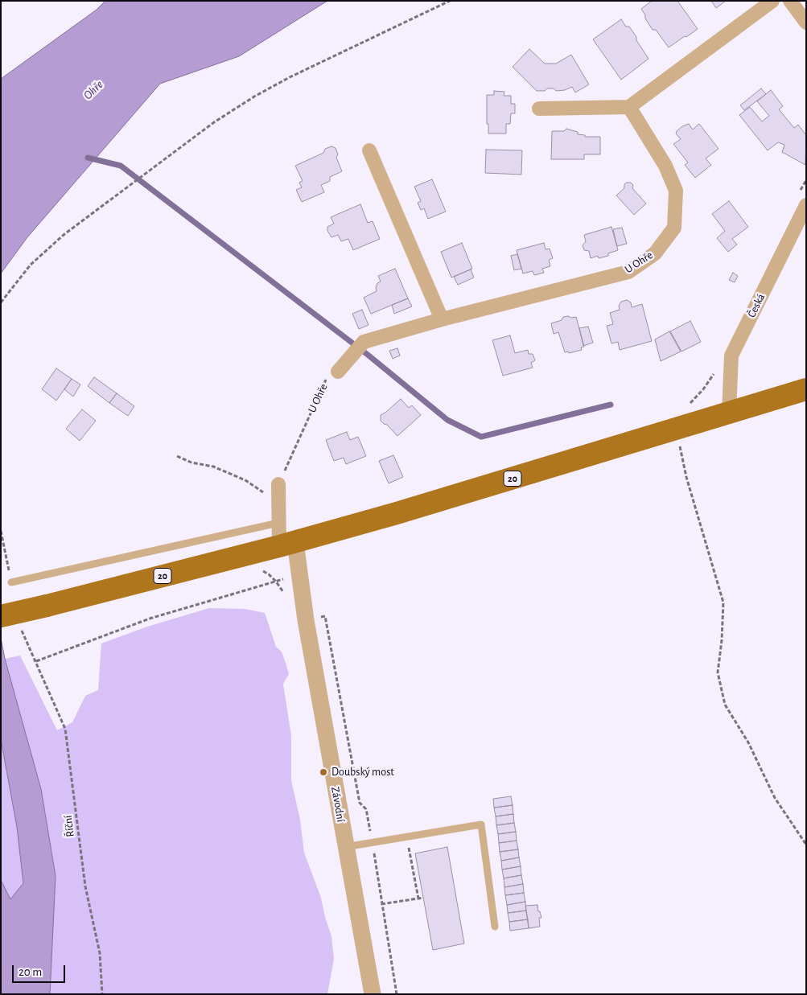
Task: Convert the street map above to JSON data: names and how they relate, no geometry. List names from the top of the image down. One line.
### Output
{"streets":{"main road":["20"],"street":["U Ohře","Česká","Závodní"],"path":["Říční"]},"crossings":[["Česká","20"],["20","Závodní"]],"water":["Ohře"],"places":["Doubský most"],"scale_bar":"20 m"}
